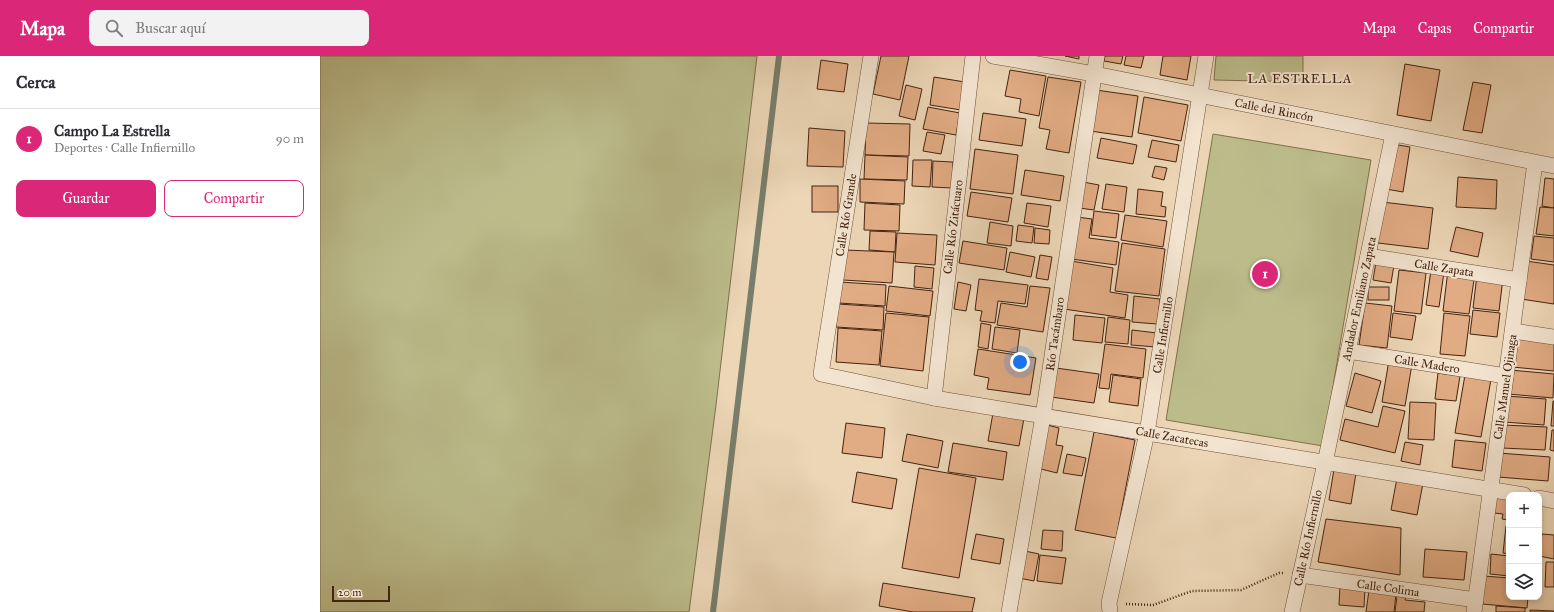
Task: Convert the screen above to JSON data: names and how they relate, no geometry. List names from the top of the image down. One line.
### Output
{"streets":{"street":["Calle del Rincón","Calle Río Grande","Calle Río Zitácuaro","Calle Zapata","Andador Emiliano Zapata","Río Tacámbaro","Calle Infiernillo","Calle Madero","Calle Manuel Ojinaga","Calle Zacatecas","Calle Río Infiernillo","Calle Colima"]},"crossings":[["Calle del Rincón","Andador Emiliano Zapata"],["Calle del Rincón","Río Tacámbaro"],["Calle del Rincón","Calle Infiernillo"],["Calle del Rincón","Calle Manuel Ojinaga"],["Calle Río Grande","Calle Zacatecas"],["Calle Río Zitácuaro","Calle Zacatecas"],["Calle Zapata","Andador Emiliano Zapata"],["Calle Zapata","Calle Manuel Ojinaga"],["Andador Emiliano Zapata","Calle Madero"],["Andador Emiliano Zapata","Calle Zacatecas"],["Andador Emiliano Zapata","Calle Río Infiernillo"],["Río Tacámbaro","Calle Zacatecas"],["Calle Infiernillo","Calle Zacatecas"],["Calle Madero","Calle Manuel Ojinaga"],["Calle Manuel Ojinaga","Calle Zacatecas"],["Calle Manuel Ojinaga","Calle Colima"],["Calle Zacatecas","Calle Río Infiernillo"],["Calle Río Infiernillo","Calle Colima"]],"districts":["LA ESTRELLA"],"scale_bar":"20 m","page":{"header":"Mapa","search":"Buscar aquí","nav":["Mapa","Capas","Compartir"],"heading":"Cerca","list":[{"mark":"1","name":"Campo La Estrella","note":"Deportes · Calle Infiernillo","value":"90 m"}],"buttons":["Guardar","Compartir"],"pins":"1","map_buttons":["+","−"],"scale":"20 m"}}
